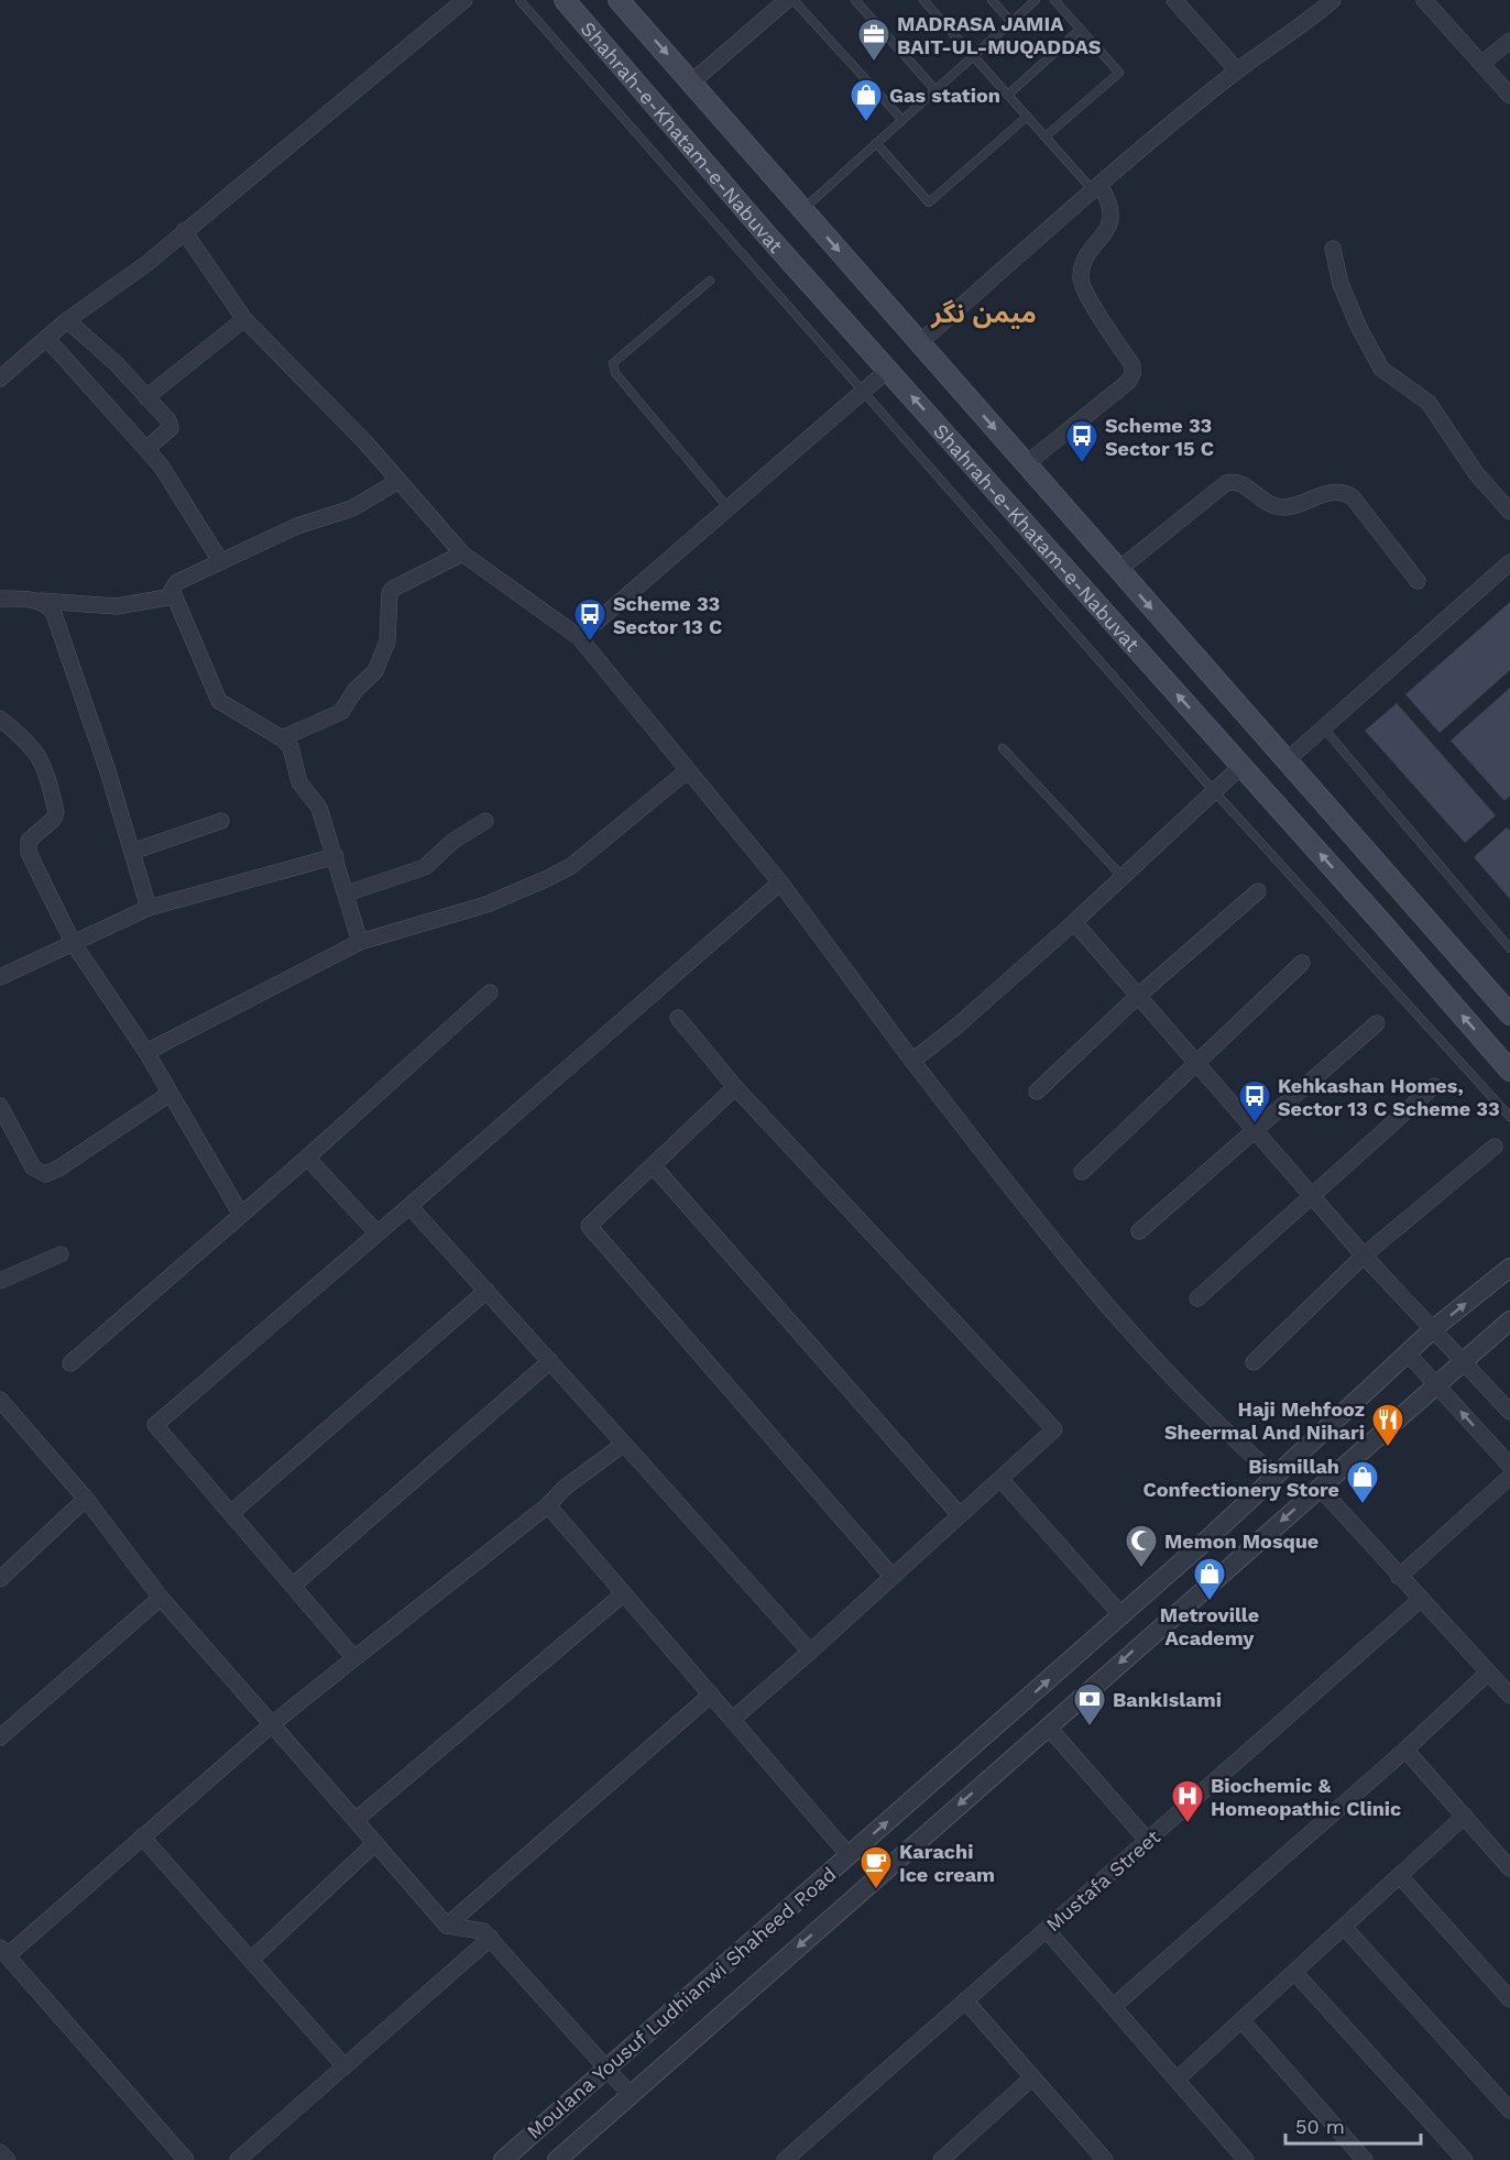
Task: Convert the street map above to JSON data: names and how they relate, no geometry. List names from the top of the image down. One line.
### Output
{"streets":{"main road":["Shahrah-e-Khatam-e-Nabuvat"],"street":["Mustafa Street","Moulana Yousuf Ludhianwi Shaheed Road"]},"districts":["میمن نگر"],"places":{"office":["MADRASA JAMIA BAIT-UL-MUQADDAS"],"shop":["Gas station","Bismillah Confectionery Store","Metroville Academy"],"bus stop":["Scheme 33 Sector 15 C","Scheme 33 Sector 13 C","Kehkashan Homes, Sector 13 C Scheme 33"],"restaurant":["Haji Mehfooz Sheermal And Nihari"],"mosque":["Memon Mosque"],"bank":["BankIslami"],"hospital":["Biochemic & Homeopathic Clinic"],"cafe":["Karachi Ice cream"]},"scale_bar":"50 m"}
